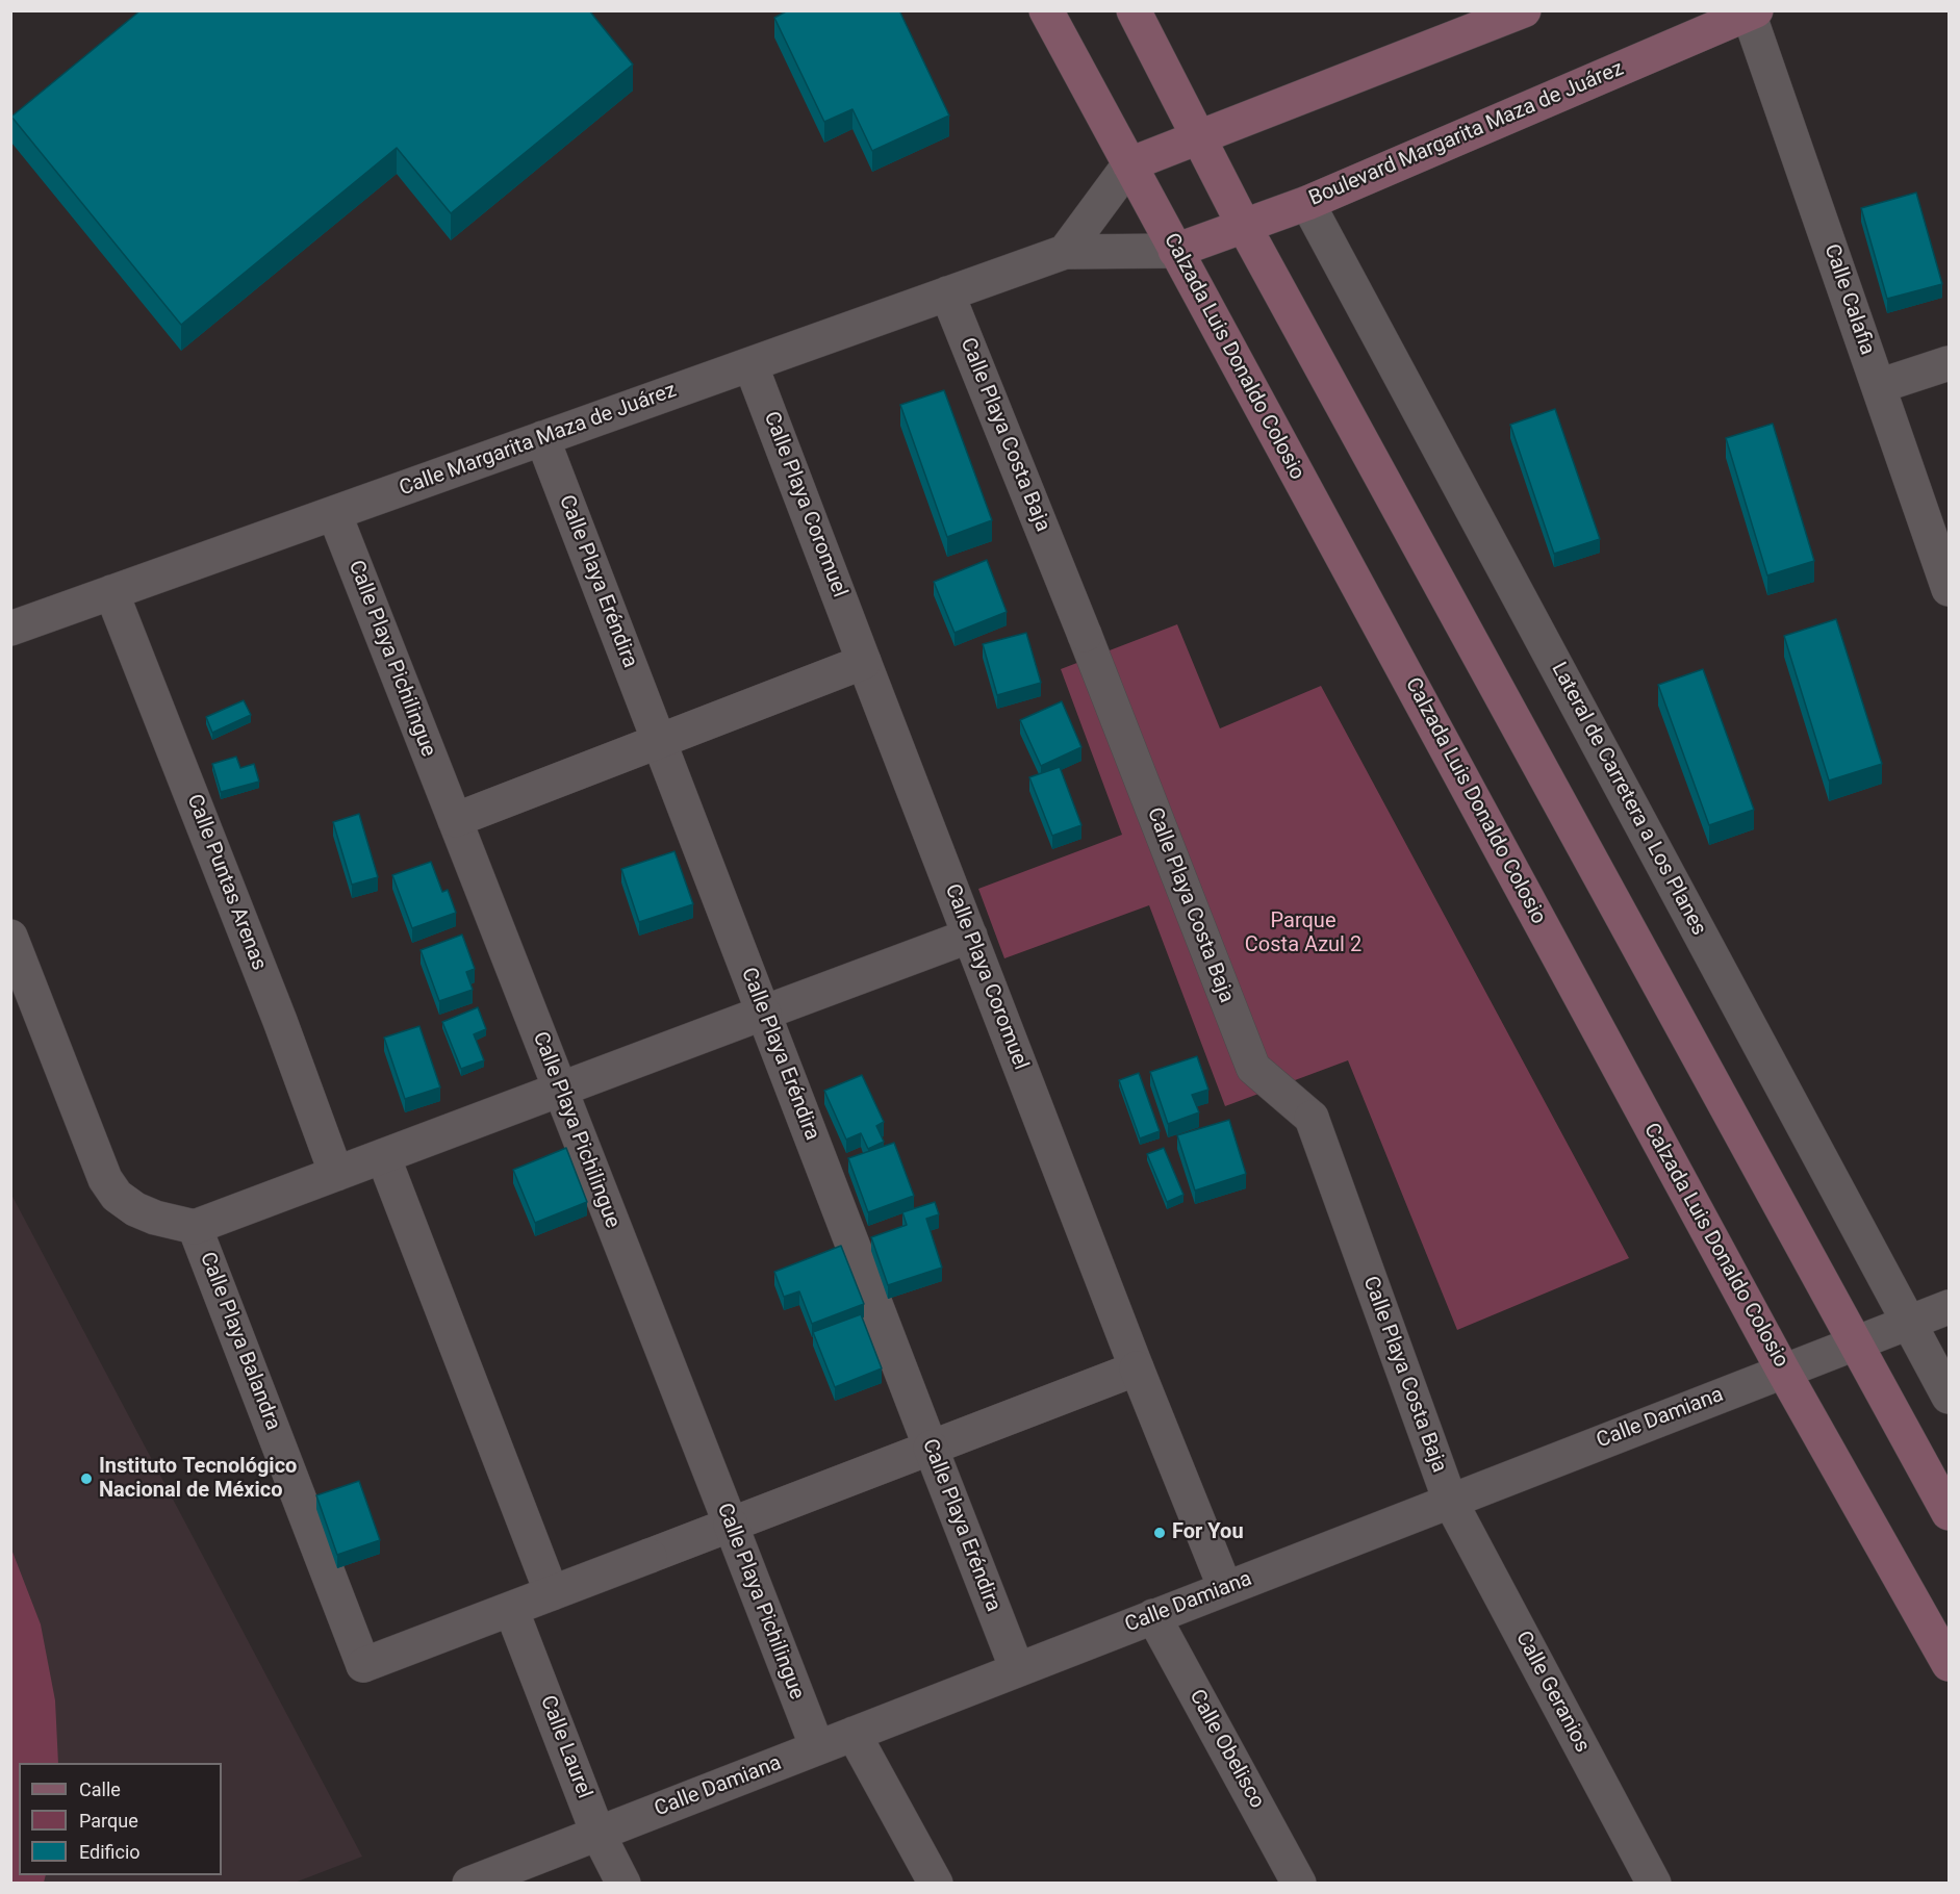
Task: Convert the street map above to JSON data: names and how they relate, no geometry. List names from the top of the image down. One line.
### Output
{"streets":{"main road":["Boulevard Margarita Maza de Juárez","Calzada Luis Donaldo Colosio"],"street":["Calle Calafia","Calle Playa Costa Baja","Calle Margarita Maza de Juárez","Calle Playa Coromuel","Calle Playa Eréndira","Calle Playa Pichilingue","Lateral de Carretera a Los Planes","Calle Puntas Arenas","Calle Playa Balandra","Calle Damiana","Calle Geranios","Calle Laurel","Calle Obelisco"]},"crossings":[["Boulevard Margarita Maza de Juárez","Calle Calafia"],["Boulevard Margarita Maza de Juárez","Calzada Luis Donaldo Colosio"],["Boulevard Margarita Maza de Juárez","Calle Margarita Maza de Juárez"],["Boulevard Margarita Maza de Juárez","Lateral de Carretera a Los Planes"],["Calzada Luis Donaldo Colosio","Calle Margarita Maza de Juárez"],["Calzada Luis Donaldo Colosio","Calle Damiana"],["Calle Playa Costa Baja","Calle Margarita Maza de Juárez"],["Calle Playa Costa Baja","Calle Damiana"],["Calle Playa Costa Baja","Calle Geranios"],["Calle Margarita Maza de Juárez","Calle Playa Coromuel"],["Calle Margarita Maza de Juárez","Calle Playa Eréndira"],["Calle Margarita Maza de Juárez","Calle Playa Pichilingue"],["Calle Margarita Maza de Juárez","Calle Puntas Arenas"],["Calle Playa Coromuel","Calle Damiana"],["Calle Playa Eréndira","Calle Damiana"],["Calle Playa Pichilingue","Calle Damiana"],["Lateral de Carretera a Los Planes","Calle Damiana"],["Calle Playa Balandra","Calle Laurel"],["Calle Damiana","Calle Geranios"],["Calle Damiana","Calle Laurel"],["Calle Damiana","Calle Obelisco"]],"parks":["Parque Costa Azul 2"],"places":["Instituto Tecnológico Nacional de México","For You"],"legend":["Calle","Parque","Edificio"]}
